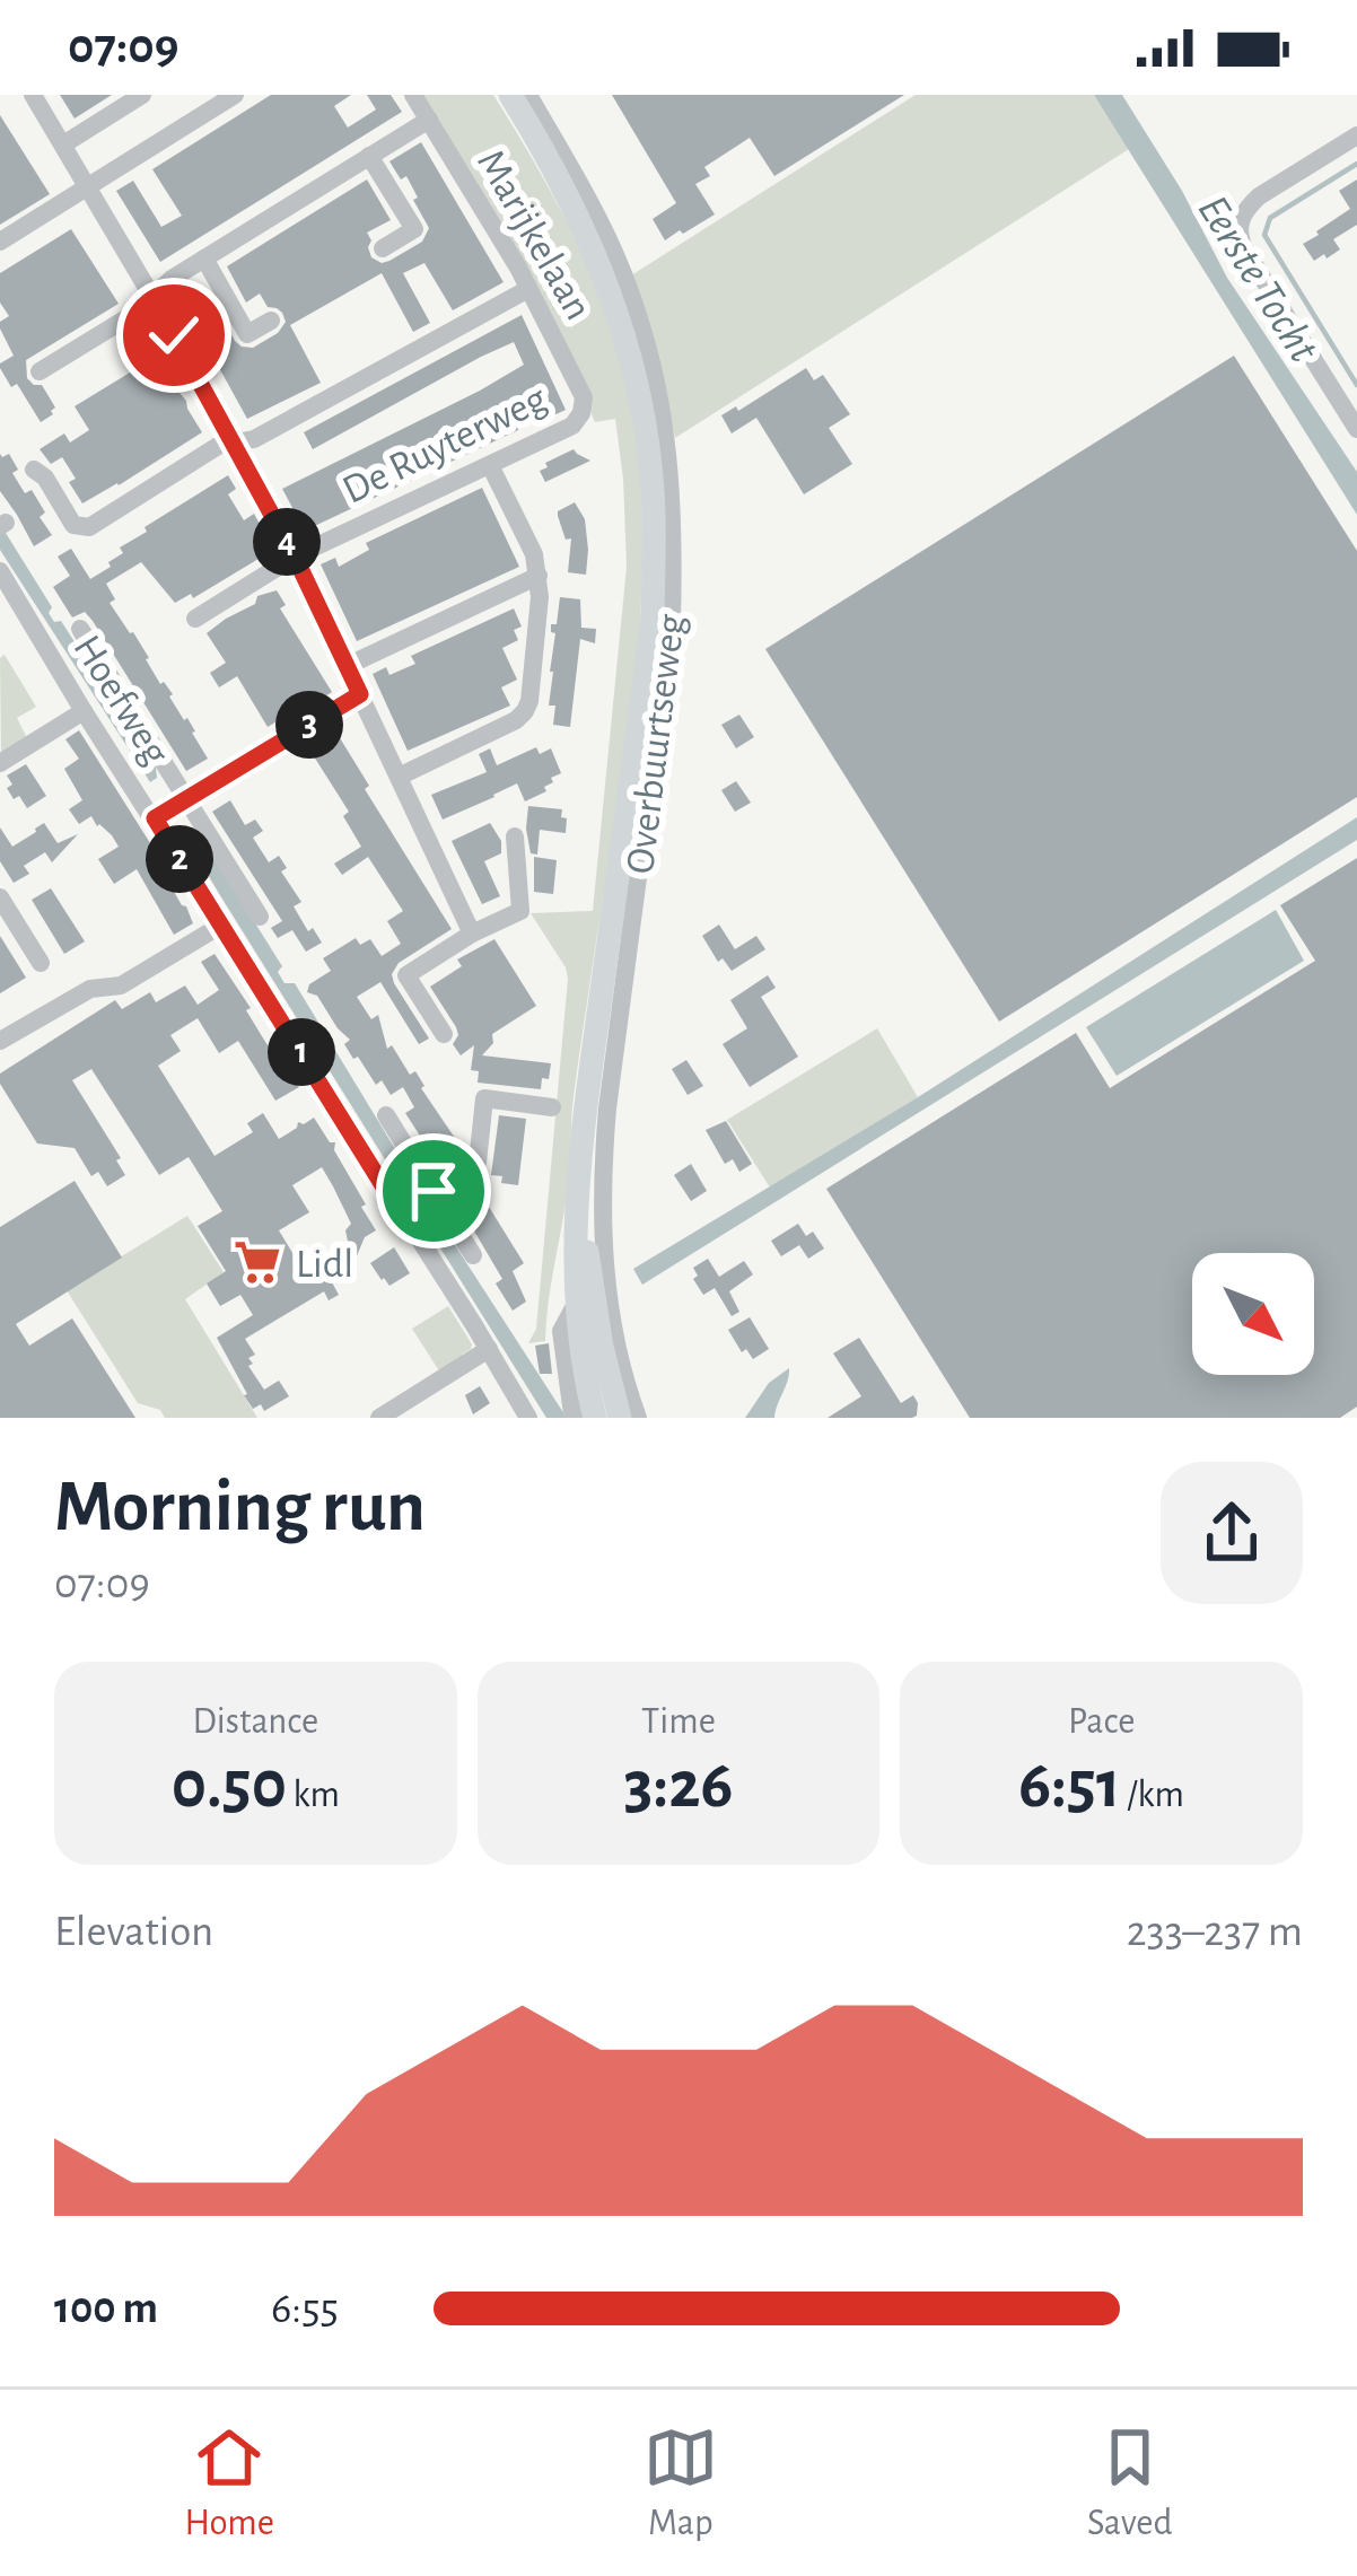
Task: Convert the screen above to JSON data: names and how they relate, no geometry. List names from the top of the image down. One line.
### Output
{"streets":{"main road":["Overbuurtseweg"],"street":["Marijkelaan","De Ruyterweg","Hoefweg"]},"crossings":[["Marijkelaan","De Ruyterweg"]],"water":["Eerste Tocht"],"places":{"supermarket":["Lidl"]},"north":"bottom right","page":{"status":"07:09","pins":["4","3","2","1"],"heading":["Morning run","07:09"],"stats":[["Distance","0.50 km"],["Time","3:26"],["Pace","6:51 /km"]],"chart":["Elevation","233–237 m"],"list":[{"name":"100 m","note":"6:55"}],"tabs":["Home","Map","Saved"]}}
